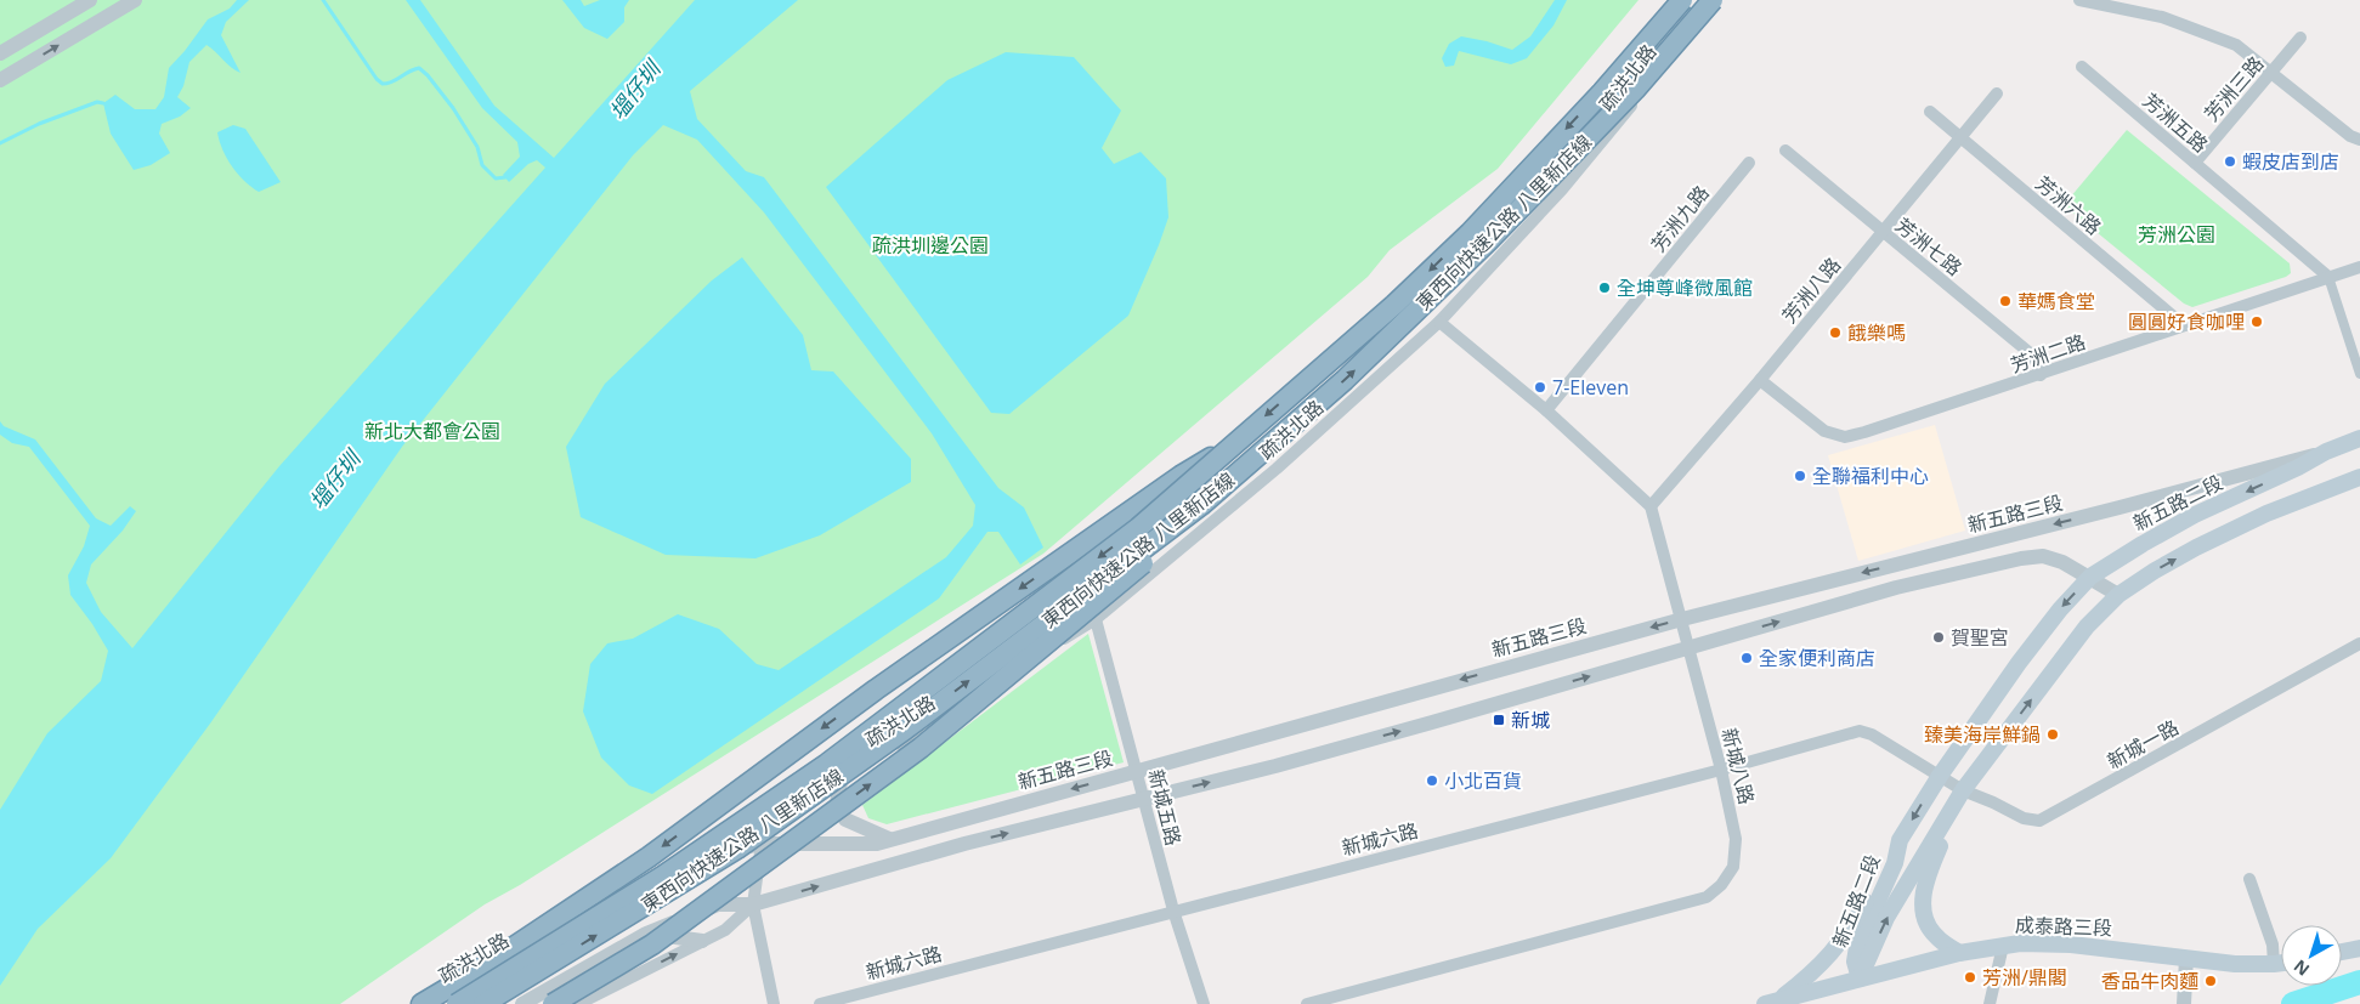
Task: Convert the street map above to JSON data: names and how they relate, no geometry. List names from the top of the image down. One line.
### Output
{"streets":{"highway":["東西向快速公路 八里新店線"],"main road":["新五路二段","成泰路三段"],"street":["疏洪北路","芳洲三路","芳洲五路","芳洲六路","芳洲九路","芳洲七路","芳洲八路","芳洲二路","新五路三段","新城一路","新城八路","新城五路","新城六路"]},"crossings":[["疏洪北路","東西向快速公路 八里新店線"],["疏洪北路","新五路三段"],["疏洪北路","新城五路"],["芳洲三路","芳洲五路"],["芳洲五路","芳洲二路"],["芳洲六路","芳洲八路"],["芳洲六路","芳洲二路"],["芳洲七路","芳洲八路"],["芳洲七路","芳洲二路"],["芳洲八路","芳洲二路"],["芳洲八路","新城八路"],["新五路二段","新五路三段"],["新五路二段","新城一路"],["新五路二段","新城六路"],["新五路二段","成泰路三段"],["新五路三段","新城八路"],["新五路三段","新城五路"],["新城一路","新城六路"],["新城八路","新城六路"],["新城五路","新城六路"]],"water":["塭仔圳"],"parks":["芳洲公園","疏洪圳邊公園","新北大都會公園"],"places":{"other":["蝦皮店到店","全坤尊峰微風館","華媽食堂","圓圓好食咖哩","餓樂嗎","7-Eleven","全聯福利中心","賀聖宮","全家便利商店","臻美海岸鮮鍋","小北百貨","芳洲/鼎閣","香品牛肉麵"],"transit":["新城"]},"north":"bottom left"}
